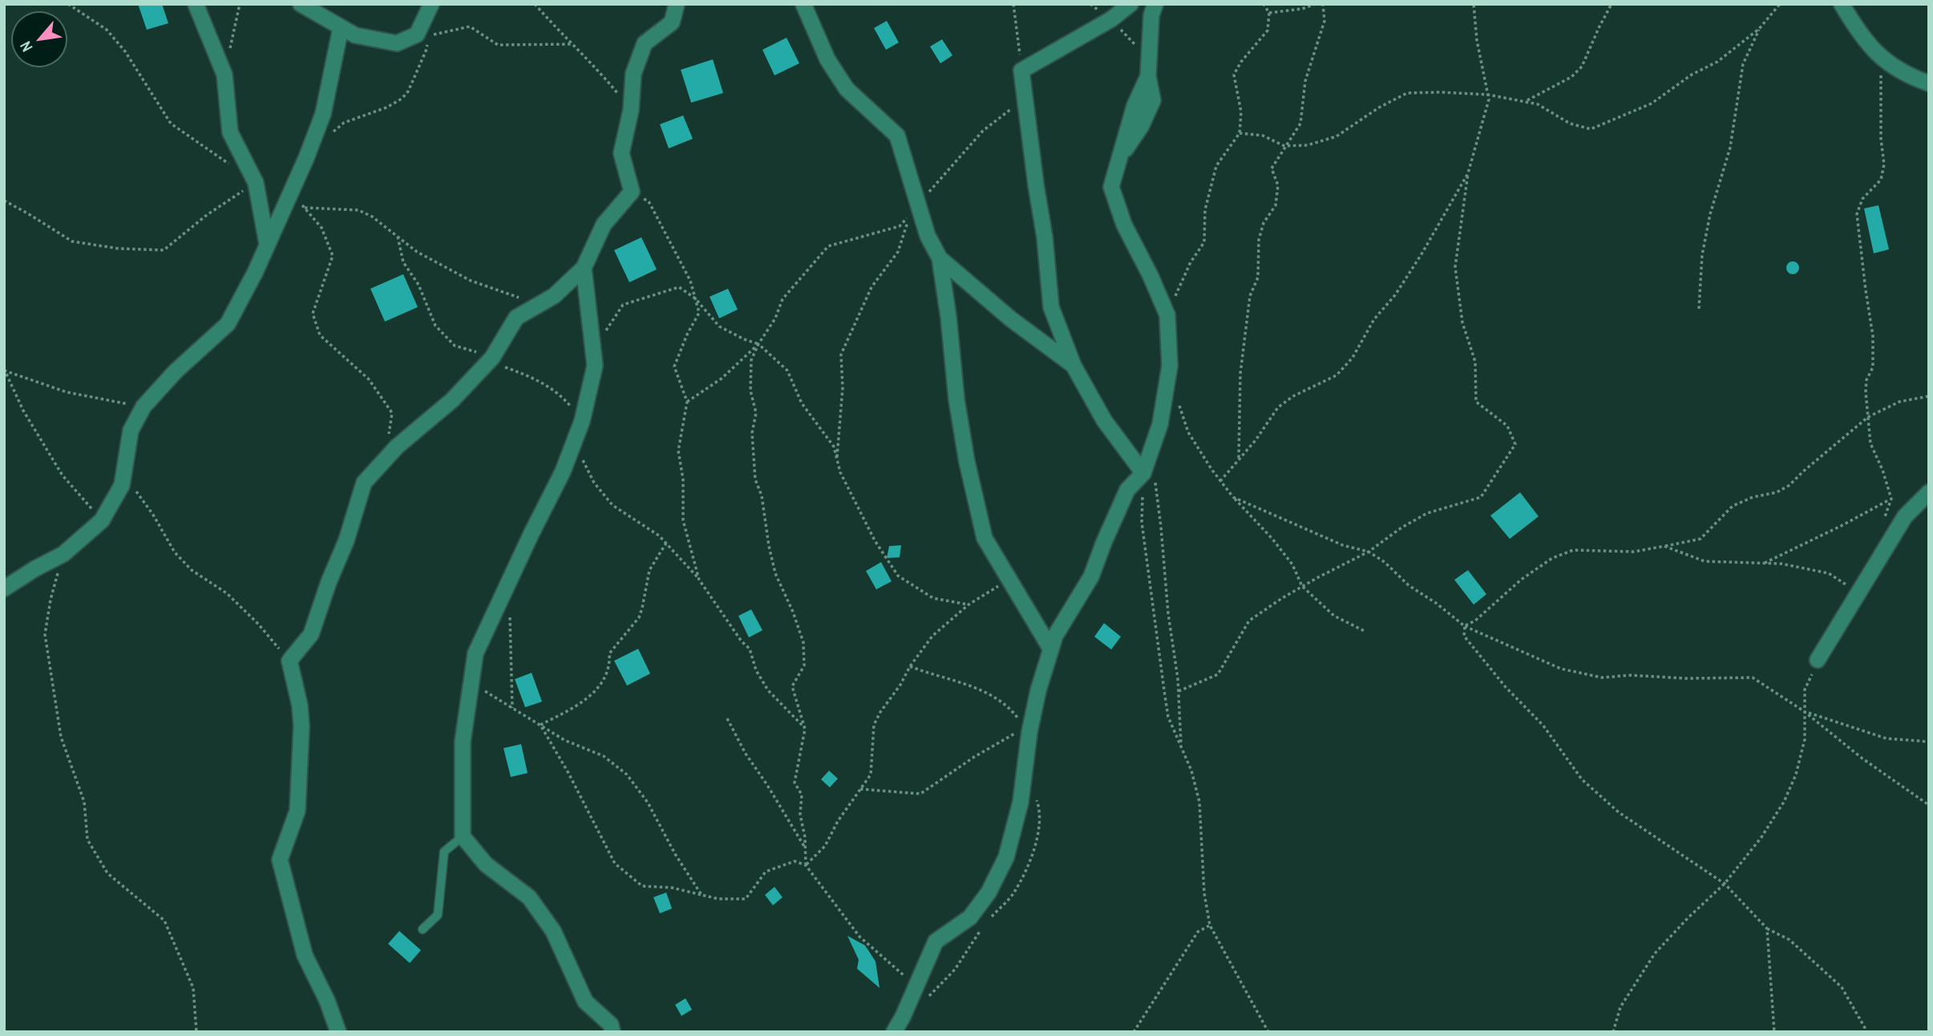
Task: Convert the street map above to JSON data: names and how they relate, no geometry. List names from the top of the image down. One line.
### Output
{"north":"bottom left"}
